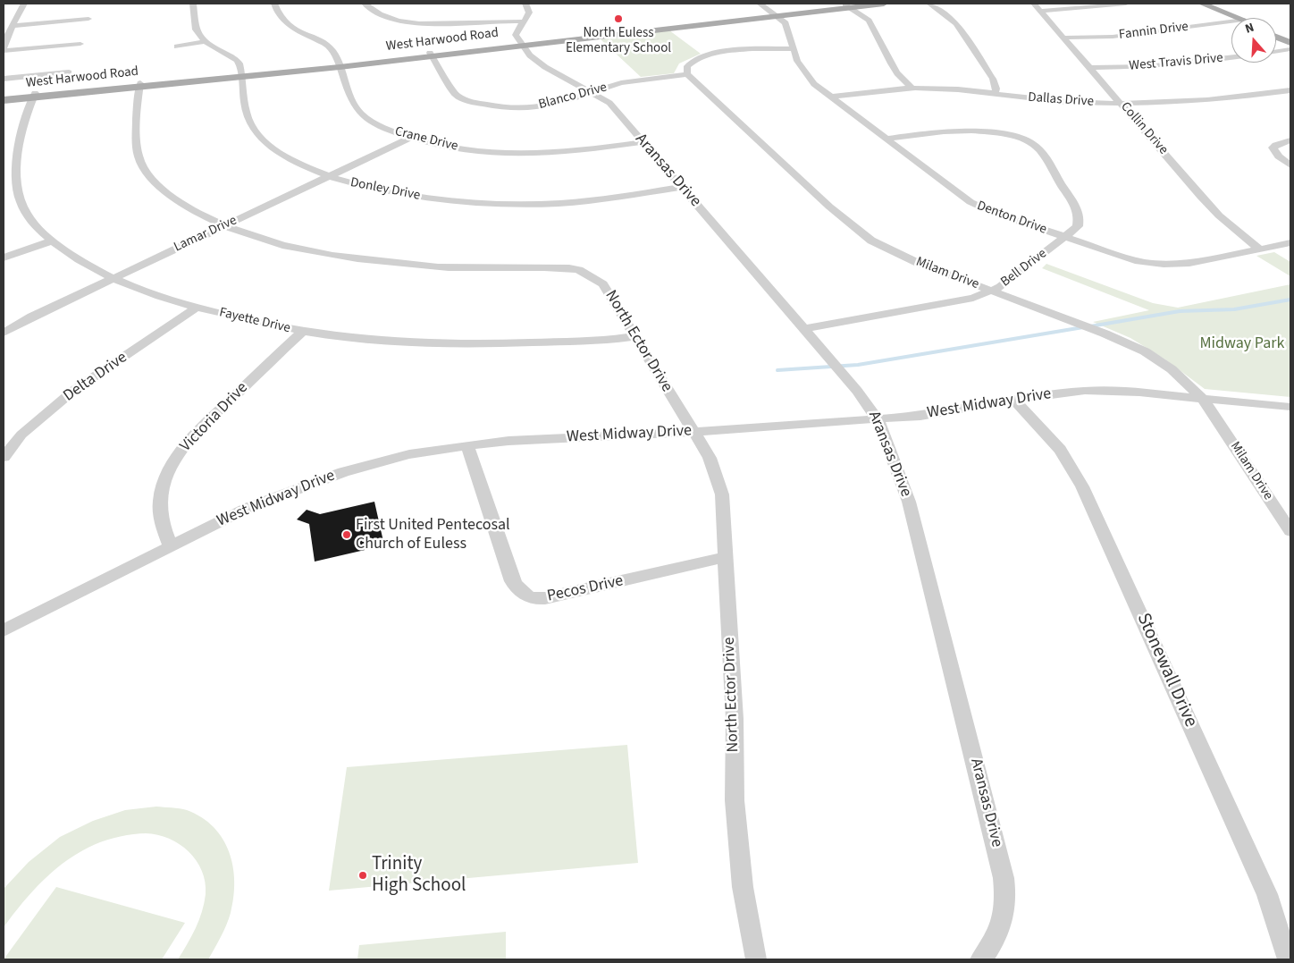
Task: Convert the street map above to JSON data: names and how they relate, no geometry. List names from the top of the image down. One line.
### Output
{"streets":{"main road":["West Harwood Road"],"street":["Fannin Drive","West Travis Drive","Blanco Drive","Dallas Drive","Collin Drive","Crane Drive","Aransas Drive","Donley Drive","Denton Drive","Lamar Drive","Bell Drive","Milam Drive","Fayette Drive","North Ector Drive","Delta Drive","West Midway Drive","Victoria Drive","Pecos Drive","Stonewall Drive"]},"crossings":[["Fannin Drive","Collin Drive"],["West Harwood Road","Blanco Drive"],["West Harwood Road","Crane Drive"],["West Harwood Road","Aransas Drive"],["West Harwood Road","Donley Drive"],["West Harwood Road","Denton Drive"],["West Harwood Road","Fayette Drive"],["West Harwood Road","North Ector Drive"],["West Travis Drive","Collin Drive"],["Blanco Drive","Aransas Drive"],["Blanco Drive","Milam Drive"],["Dallas Drive","Collin Drive"],["Dallas Drive","Denton Drive"],["Collin Drive","Denton Drive"],["Crane Drive","Aransas Drive"],["Crane Drive","Lamar Drive"],["Aransas Drive","Donley Drive"],["Aransas Drive","Bell Drive"],["Aransas Drive","West Midway Drive"],["Donley Drive","Lamar Drive"],["Denton Drive","Bell Drive"],["Lamar Drive","Fayette Drive"],["Lamar Drive","North Ector Drive"],["Bell Drive","Milam Drive"],["Milam Drive","West Midway Drive"],["Fayette Drive","North Ector Drive"],["Fayette Drive","Delta Drive"],["Fayette Drive","Victoria Drive"],["North Ector Drive","West Midway Drive"],["North Ector Drive","Pecos Drive"],["West Midway Drive","Victoria Drive"],["West Midway Drive","Pecos Drive"],["West Midway Drive","Stonewall Drive"]],"parks":["Midway Park"],"places":["North Euless Elementary School","First United Pentecosal Church of Euless","Trinity High School"],"north":"top"}
